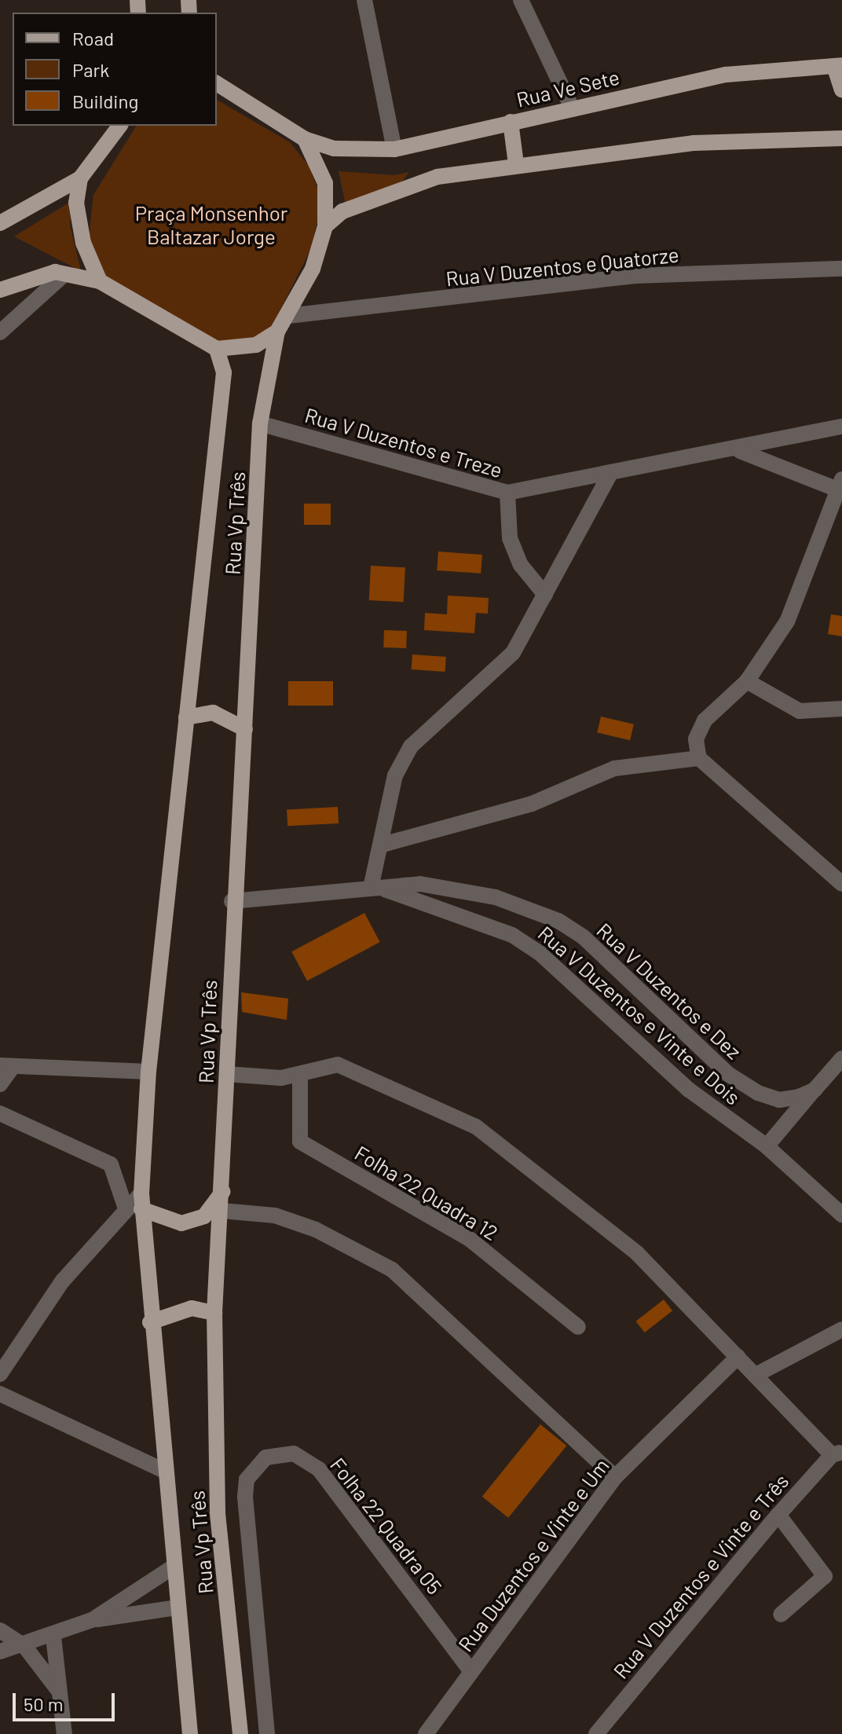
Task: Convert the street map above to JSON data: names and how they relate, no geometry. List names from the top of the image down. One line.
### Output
{"streets":{"main road":["Rua Ve Sete","Rua Vp Três"],"street":["Rua V Duzentos e Quatorze","Rua V Duzentos e Treze","Rua V Duzentos e Dez","Rua V Duzentos e Vinte e Dois","Folha 22 Quadra 12","Folha 22 Quadra 05","Rua Duzentos e Vinte e Um","Rua V Duzentos e Vinte e Três"]},"crossings":[["Rua V Duzentos e Treze","Rua Vp Três"],["Rua Vp Três","Rua V Duzentos e Dez"],["Rua V Duzentos e Dez","Rua V Duzentos e Vinte e Dois"],["Folha 22 Quadra 05","Rua Duzentos e Vinte e Um"]],"parks":["Praça Monsenhor Baltazar Jorge"],"legend":["Road","Park","Building"],"scale_bar":"50 m"}
